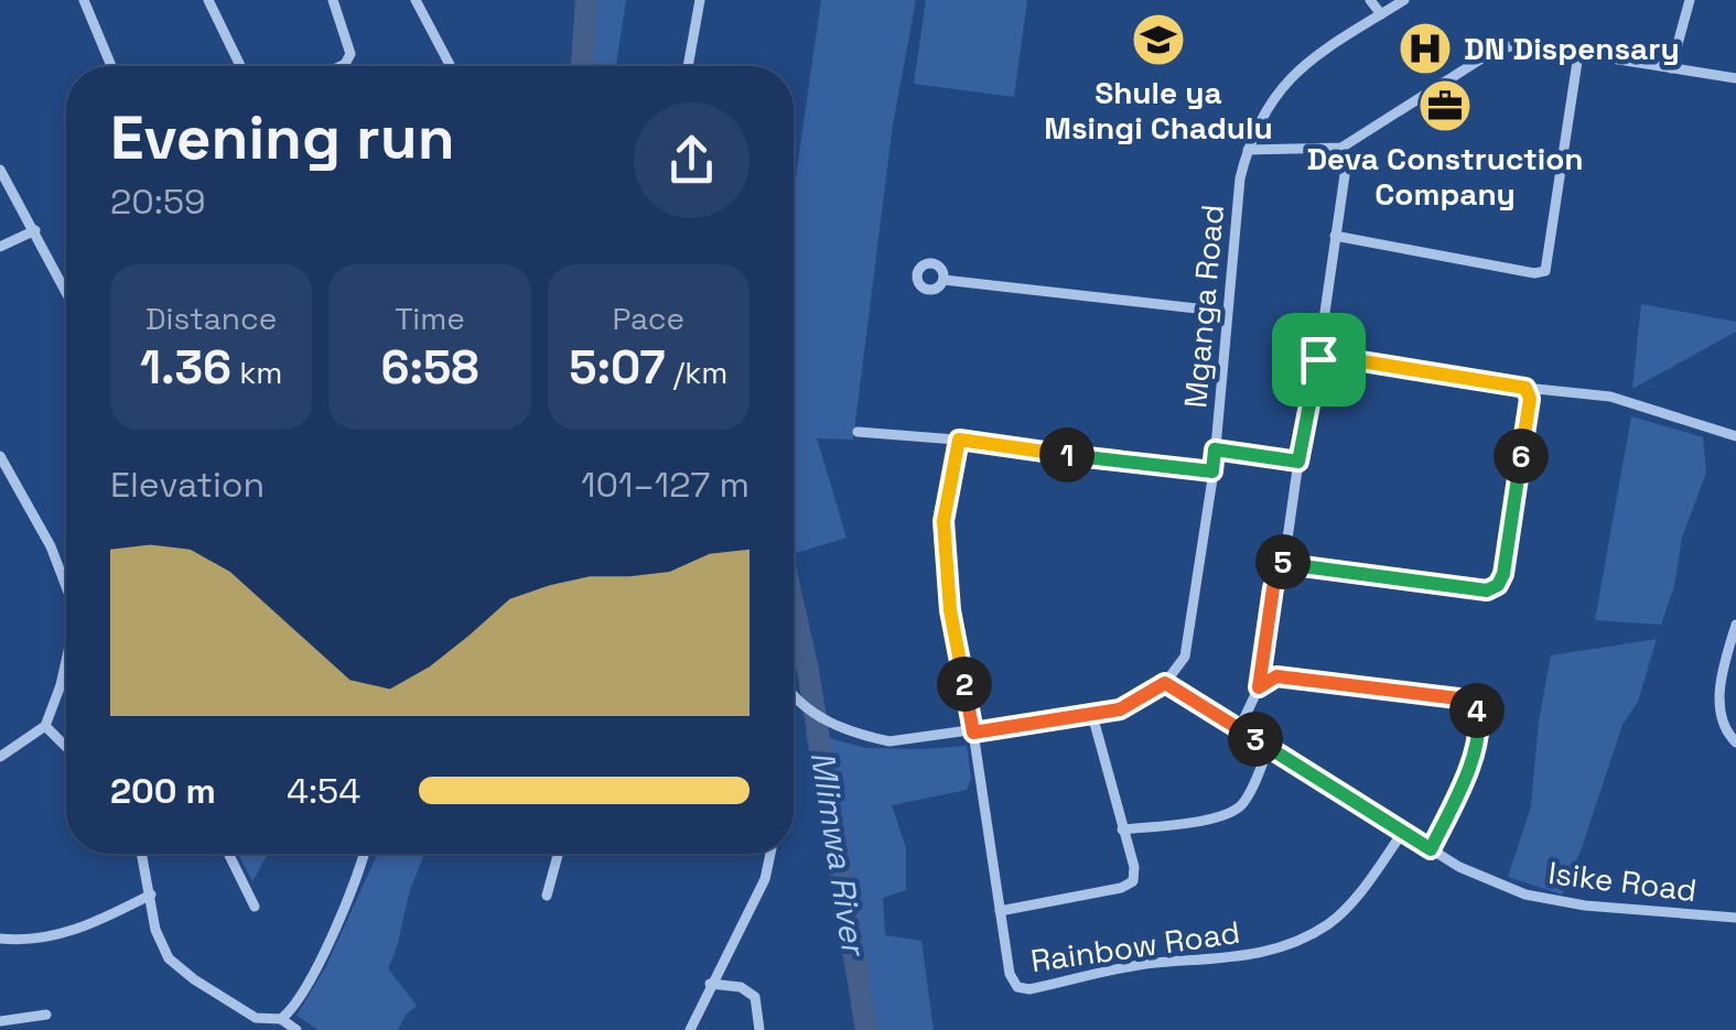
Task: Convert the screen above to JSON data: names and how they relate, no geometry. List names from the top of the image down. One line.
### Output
{"streets":{"street":["Mganga Road","Isike Road","Rainbow Road"]},"crossings":[["Mganga Road","Isike Road"],["Isike Road","Rainbow Road"]],"water":["Mlimwa River"],"places":{"school or university":["Shule ya Msingi Chadulu"],"hospital":["DN Dispensary"],"office":["Deva Construction Company"]},"page":{"heading":["Evening run","20:59"],"stats":[["Distance","1.36 km"],["Time","6:58"],["Pace","5:07 /km"]],"pins":["1","6","5","2","4","3"],"chart":["Elevation","101–127 m"],"list":[{"name":"200 m","note":"4:54"}]}}
